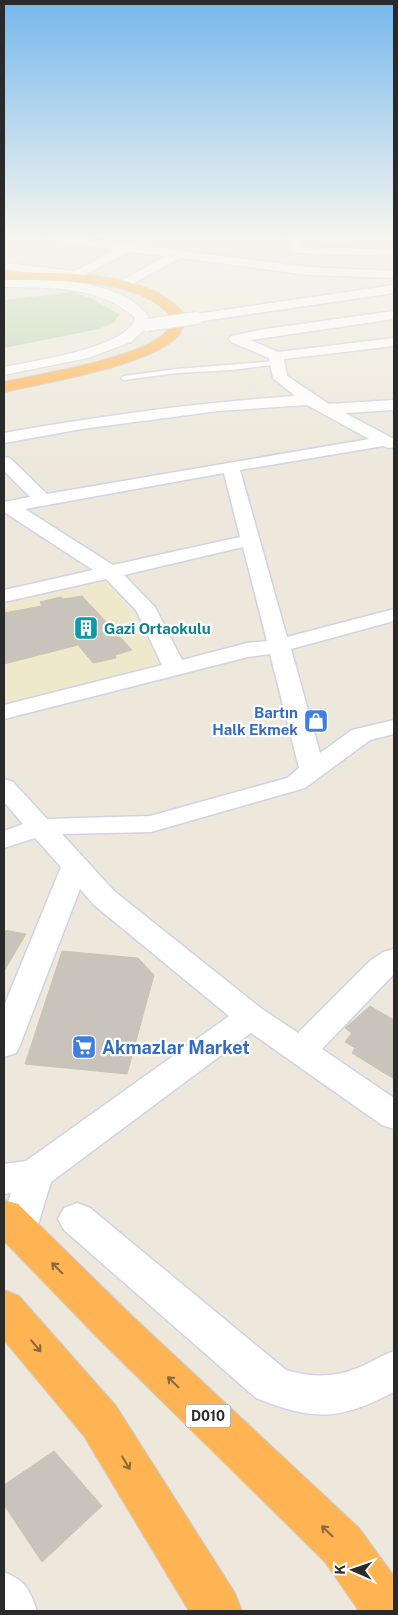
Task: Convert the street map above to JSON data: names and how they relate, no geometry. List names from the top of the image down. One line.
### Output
{"streets":{"highway":["D010"]},"places":{"building":["Gazi Ortaokulu"],"shop":["Bartın Halk Ekmek"],"supermarket":["Akmazlar Market"]},"north":"left"}
